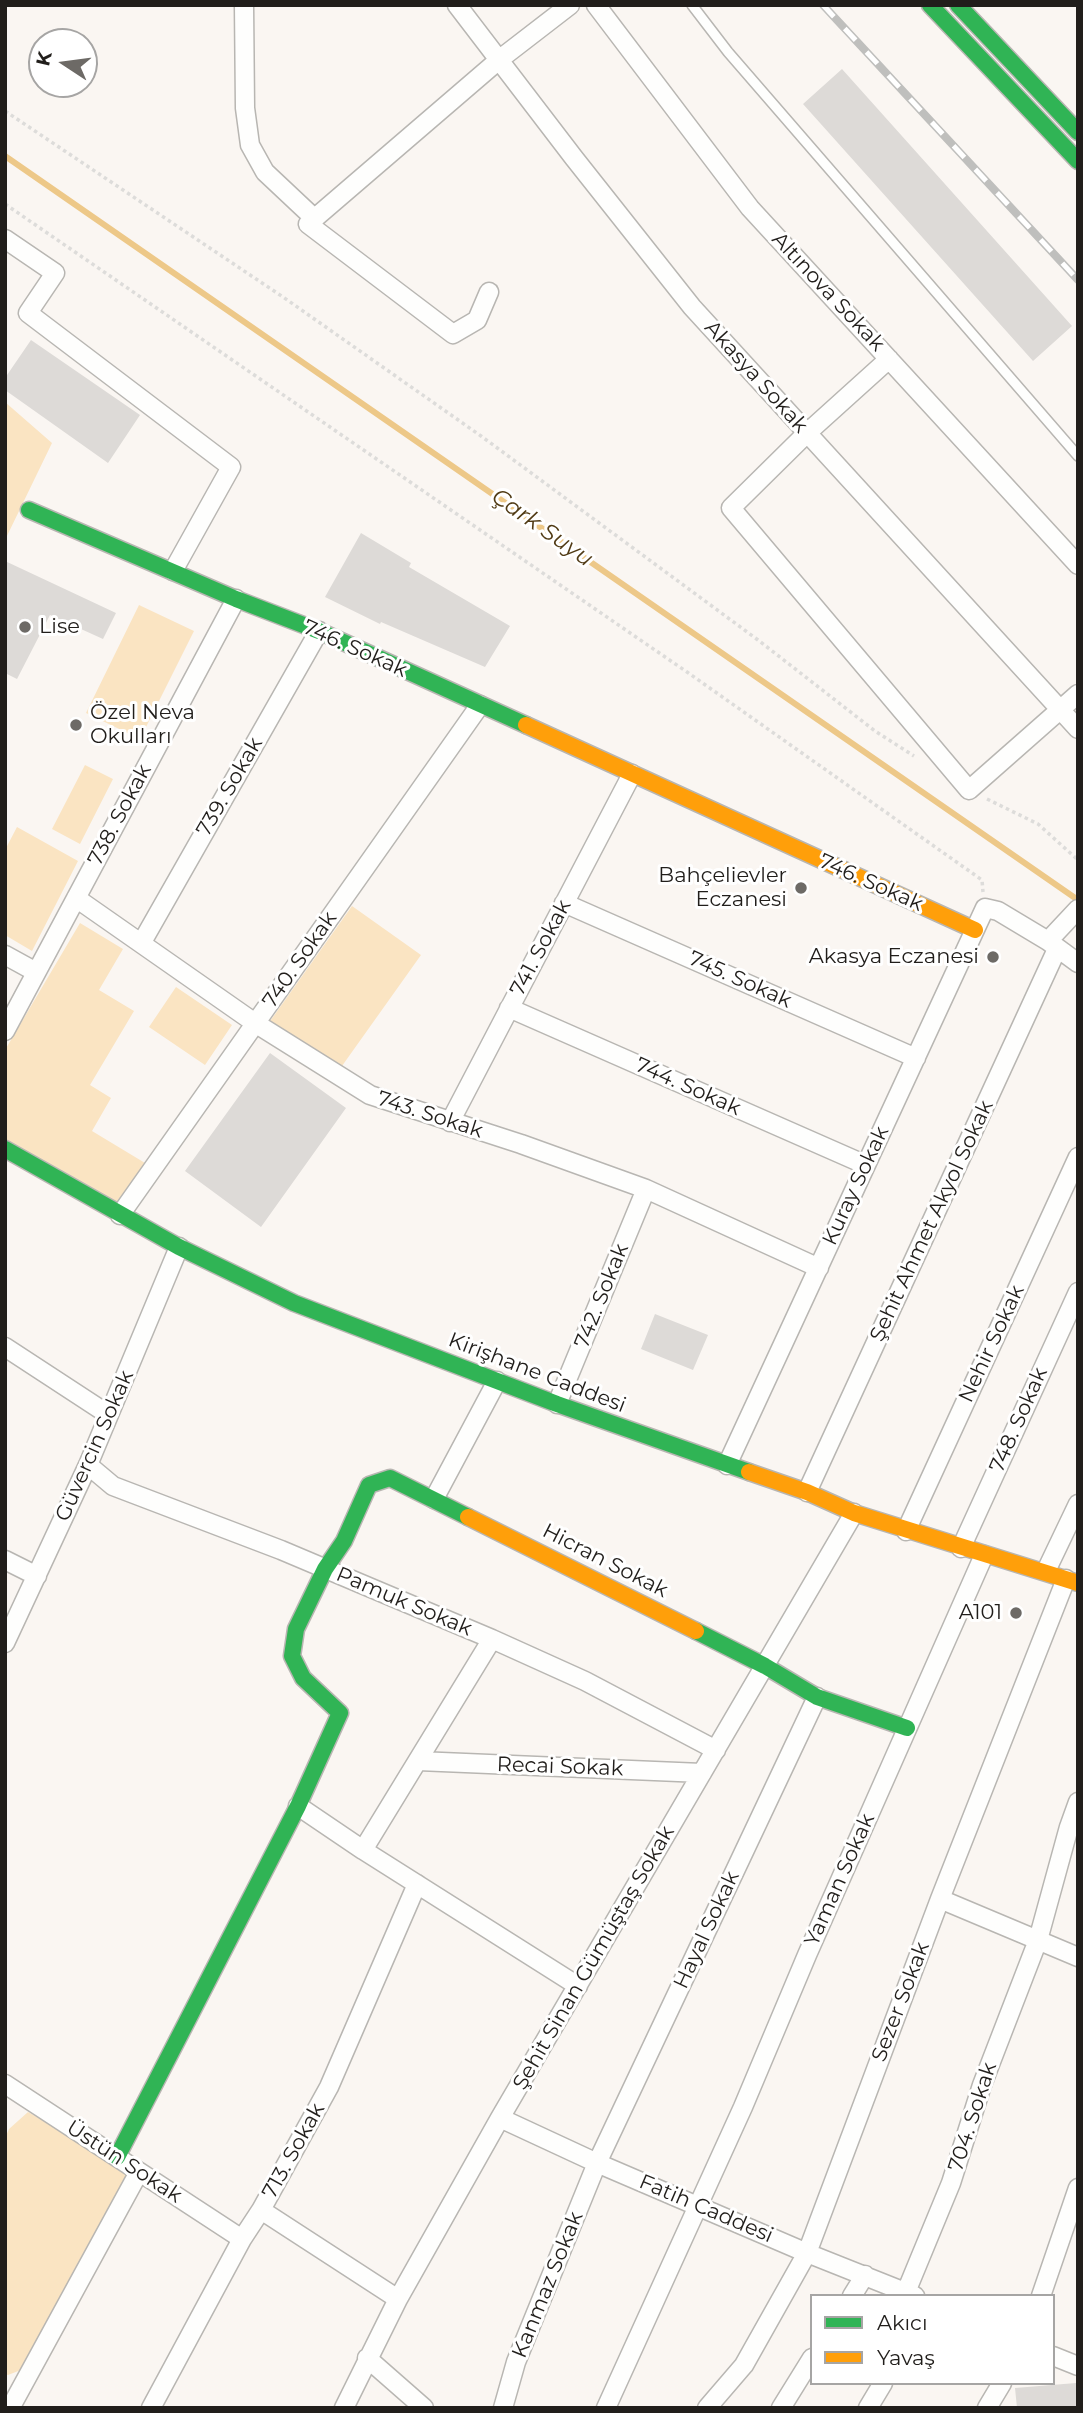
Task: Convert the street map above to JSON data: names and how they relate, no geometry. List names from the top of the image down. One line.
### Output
{"streets":{"street":["Altınova Sokak","Akasya Sokak","746. Sokak","739. Sokak","738. Sokak","741. Sokak","740. Sokak","745. Sokak","744. Sokak","743. Sokak","Kuray Sokak","Şehit Ahmet Akyol Sokak","742. Sokak","Nehir Sokak","Kirişhane Caddesi","748. Sokak","Güvercin Sokak","Hicran Sokak","Pamuk Sokak","Recai Sokak","Yaman Sokak","Hayal Sokak","Şehit Sinan Gümüştaş Sokak","Sezer Sokak","704. Sokak","713. Sokak","Üstün Sokak","Fatih Caddesi","Kanmaz Sokak"]},"crossings":[["746. Sokak","739. Sokak"],["746. Sokak","738. Sokak"],["746. Sokak","741. Sokak"],["746. Sokak","740. Sokak"],["746. Sokak","Kuray Sokak"],["739. Sokak","743. Sokak"],["738. Sokak","743. Sokak"],["741. Sokak","745. Sokak"],["741. Sokak","744. Sokak"],["741. Sokak","743. Sokak"],["740. Sokak","743. Sokak"],["740. Sokak","Kirişhane Caddesi"],["745. Sokak","Kuray Sokak"],["744. Sokak","Kuray Sokak"],["743. Sokak","Kuray Sokak"],["743. Sokak","742. Sokak"],["Kuray Sokak","Kirişhane Caddesi"],["Şehit Ahmet Akyol Sokak","Kirişhane Caddesi"],["742. Sokak","Kirişhane Caddesi"],["Nehir Sokak","Kirişhane Caddesi"],["Kirişhane Caddesi","748. Sokak"],["Kirişhane Caddesi","Güvercin Sokak"],["Kirişhane Caddesi","Yaman Sokak"],["Kirişhane Caddesi","Şehit Sinan Gümüştaş Sokak"],["Kirişhane Caddesi","Sezer Sokak"],["Güvercin Sokak","Pamuk Sokak"],["Hicran Sokak","Pamuk Sokak"],["Hicran Sokak","Yaman Sokak"],["Hicran Sokak","Hayal Sokak"],["Hicran Sokak","Şehit Sinan Gümüştaş Sokak"],["Pamuk Sokak","Şehit Sinan Gümüştaş Sokak"],["Recai Sokak","Şehit Sinan Gümüştaş Sokak"],["Yaman Sokak","Fatih Caddesi"],["Hayal Sokak","Fatih Caddesi"],["Hayal Sokak","Kanmaz Sokak"],["Şehit Sinan Gümüştaş Sokak","Fatih Caddesi"],["Sezer Sokak","Fatih Caddesi"],["704. Sokak","Fatih Caddesi"],["713. Sokak","Üstün Sokak"],["Fatih Caddesi","Kanmaz Sokak"]],"water":["Çark Suyu"],"places":["Lise","Özel Neva Okulları","Bahçelievler Eczanesi","Akasya Eczanesi","A101"],"legend":["Akıcı","Yavaş"],"north":"left"}
